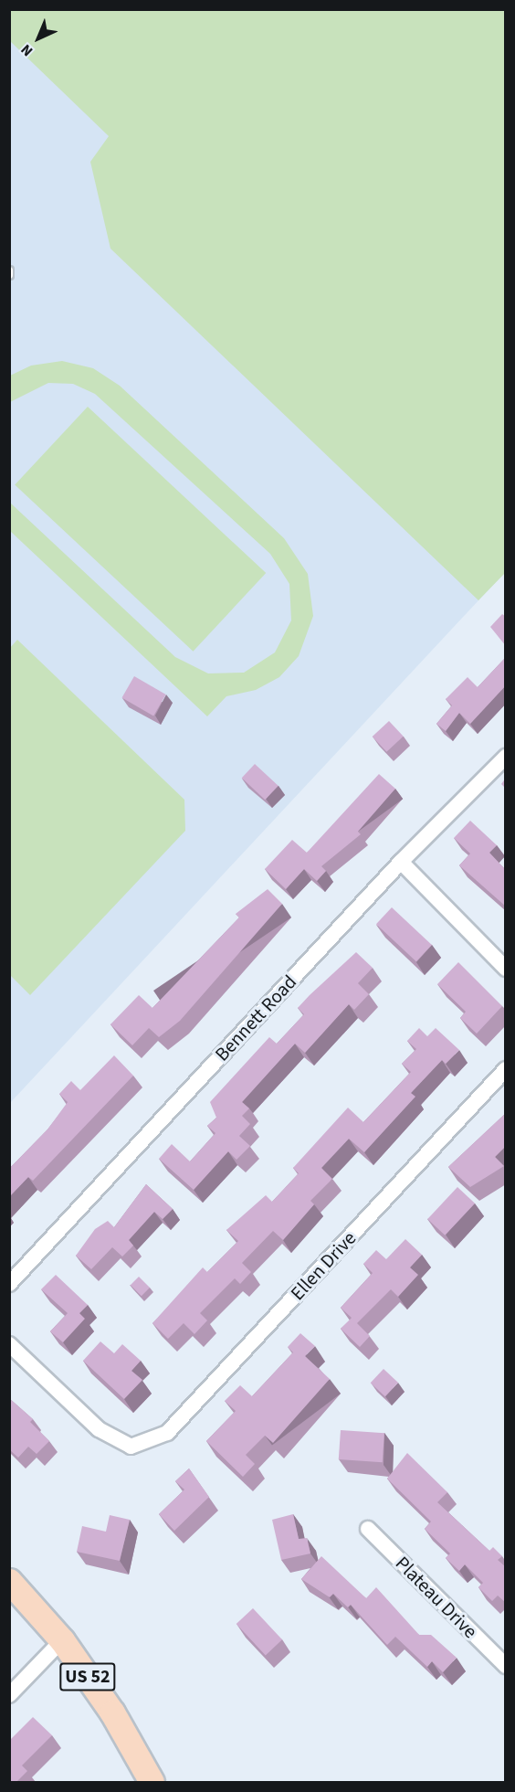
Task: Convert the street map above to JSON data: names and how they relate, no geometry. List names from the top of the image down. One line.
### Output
{"streets":{"main road":["US 52"],"street":["Bennett Road","Ellen Drive","Plateau Drive"]},"north":"bottom left"}
